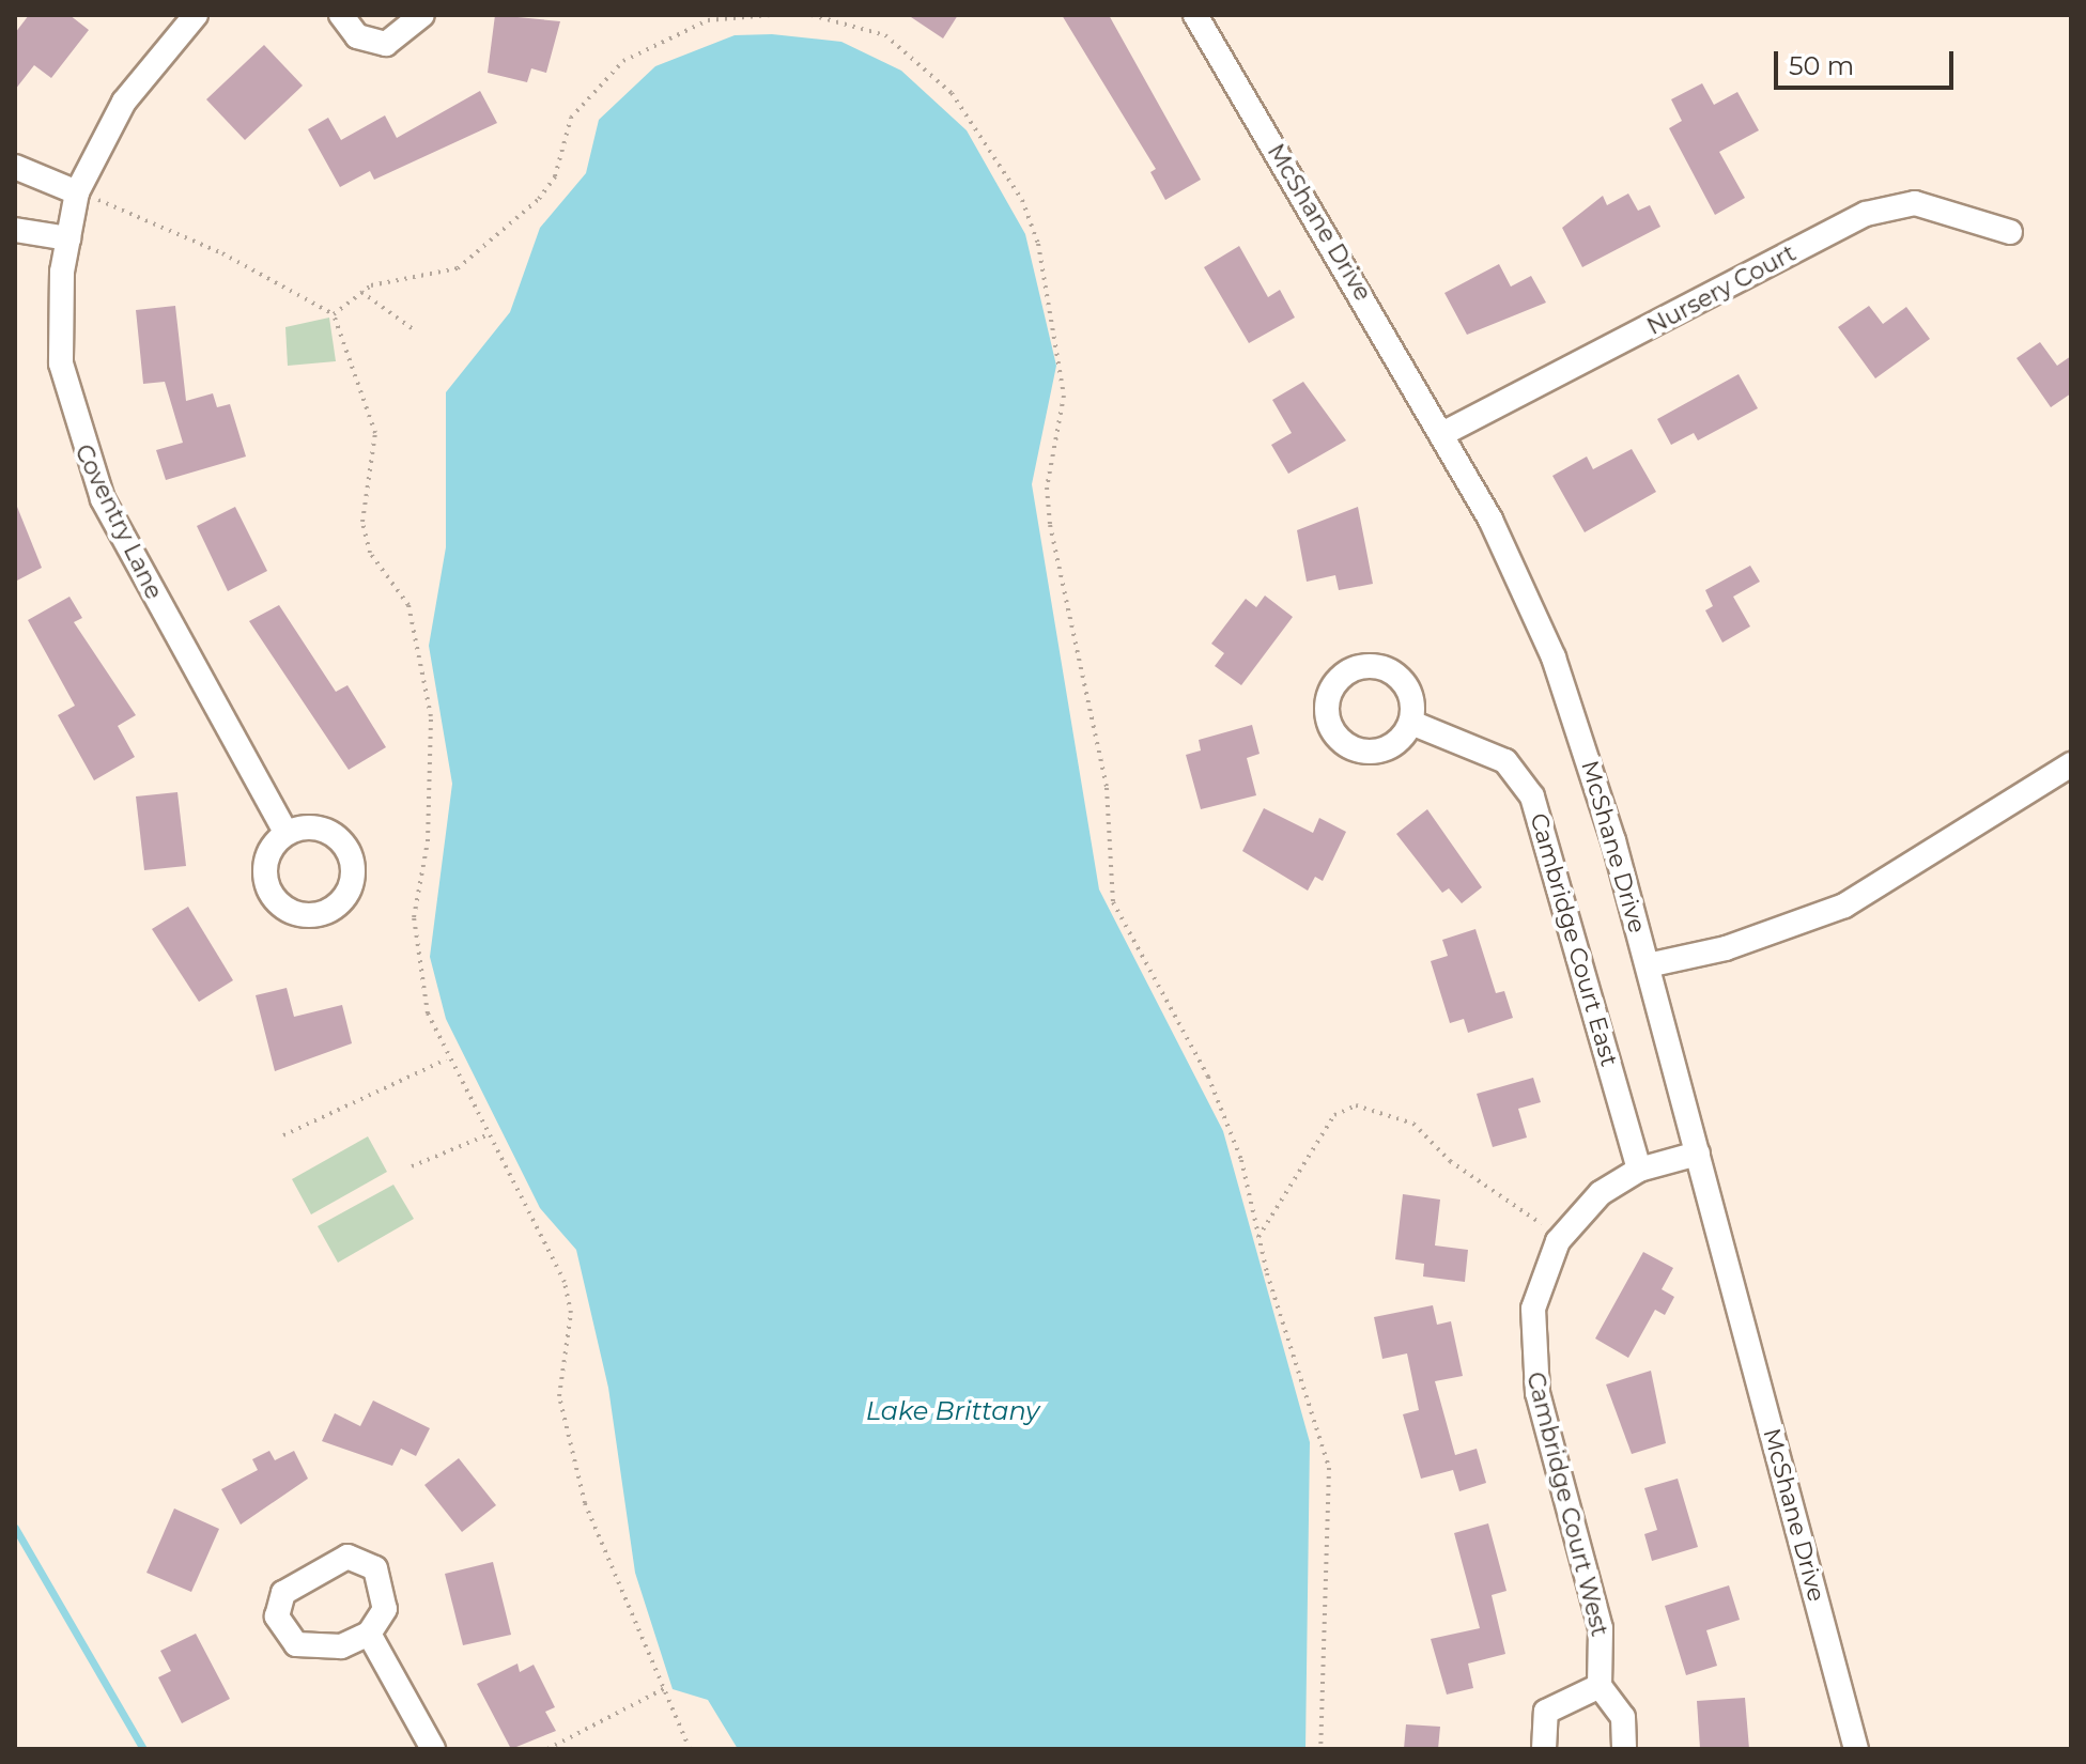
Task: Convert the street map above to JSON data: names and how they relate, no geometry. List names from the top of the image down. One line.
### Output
{"streets":{"street":["McShane Drive","Nursery Court","Coventry Lane","Cambridge Court East","Cambridge Court West"]},"crossings":[["McShane Drive","Nursery Court"],["McShane Drive","Cambridge Court West"],["Cambridge Court East","Cambridge Court West"]],"water":["Lake Brittany"],"scale_bar":"50 m"}
